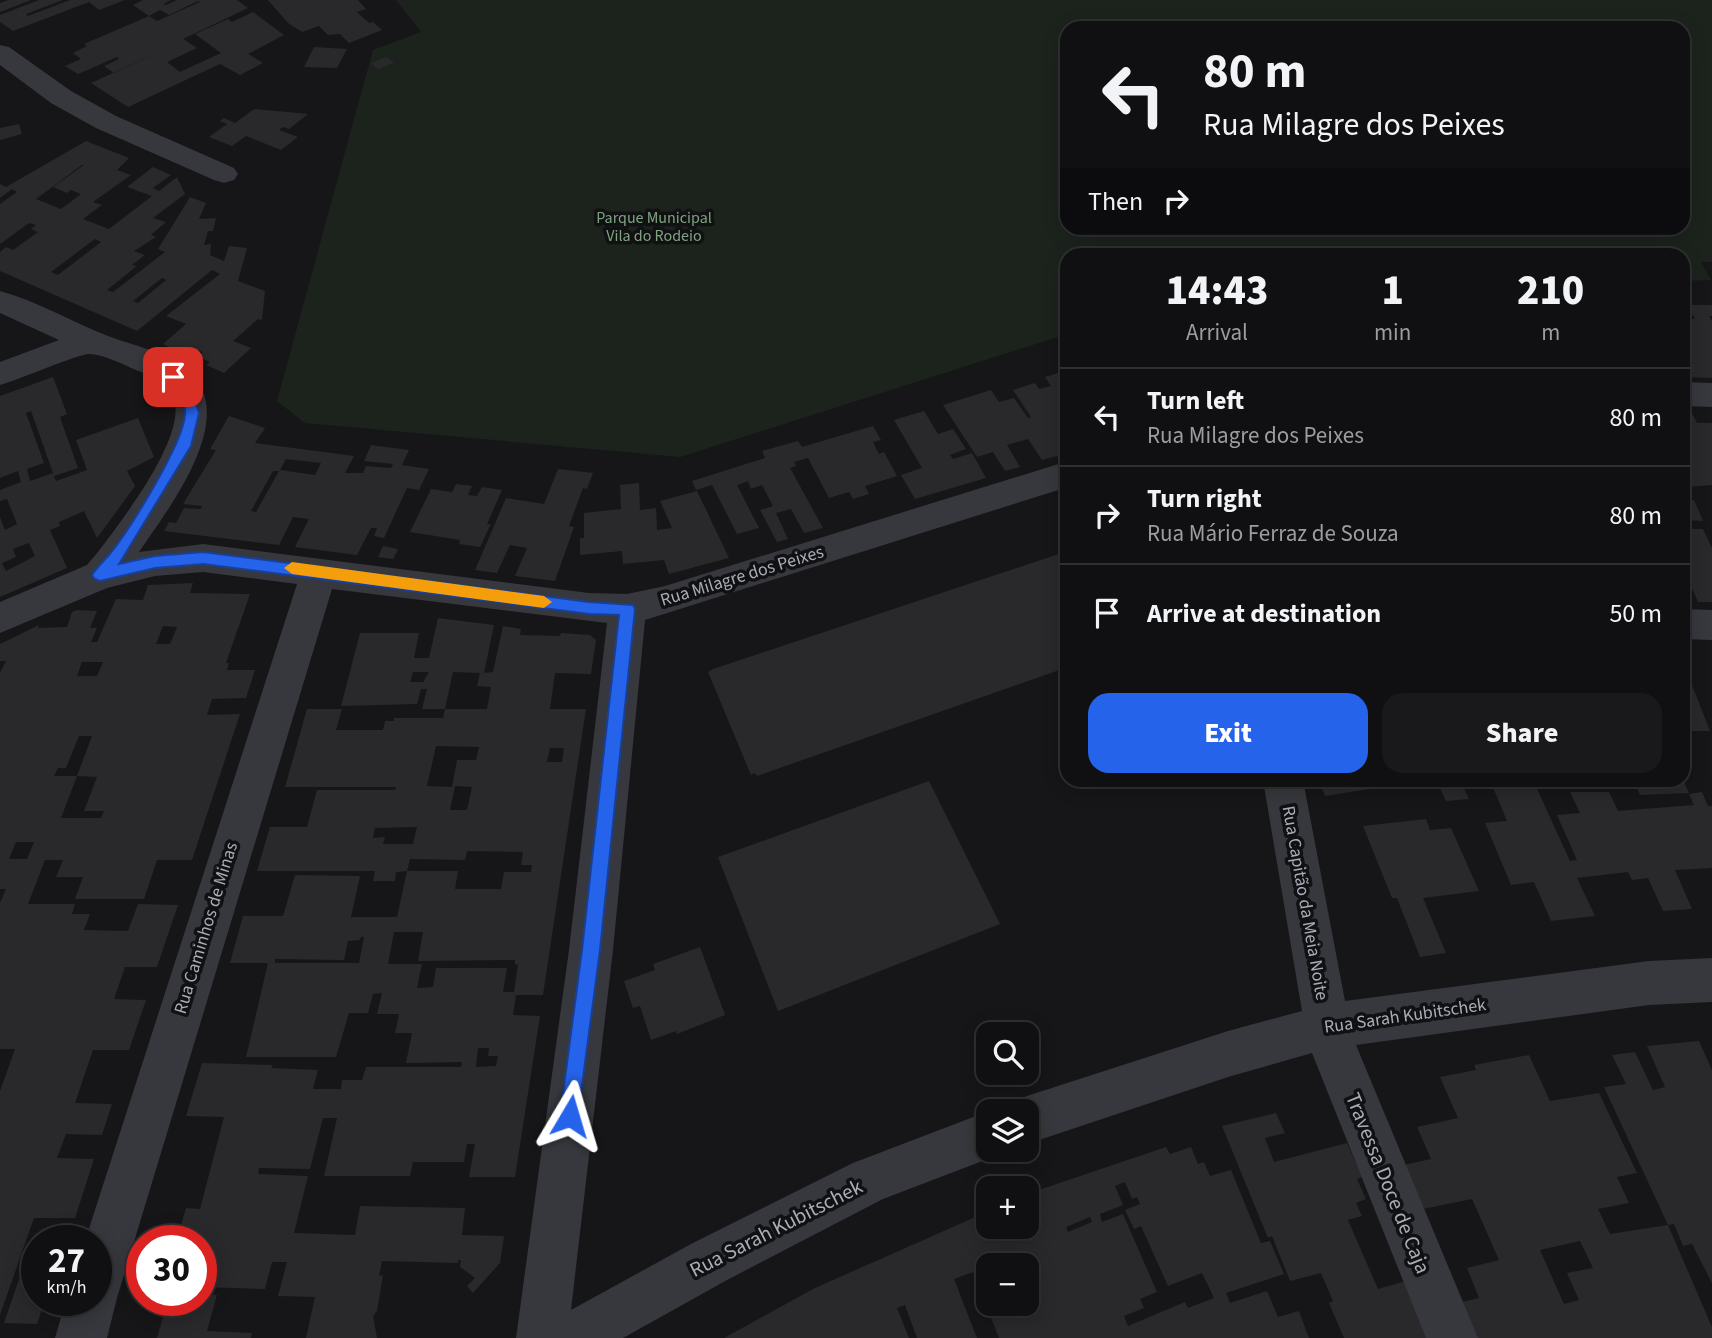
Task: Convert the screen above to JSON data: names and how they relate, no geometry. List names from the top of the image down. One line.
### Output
{"streets":{"street":["Rua Milagre dos Peixes","Rua Capitão da Meia Noite","Rua Caminhos de Minas","Rua Sarah Kubitschek","Travessa Doce de Caja"]},"crossings":[["Rua Milagre dos Peixes","Rua Caminhos de Minas"],["Rua Capitão da Meia Noite","Rua Sarah Kubitschek"],["Rua Capitão da Meia Noite","Travessa Doce de Caja"],["Rua Sarah Kubitschek","Travessa Doce de Caja"]],"parks":["Parque Municipal Vila do Rodeio"],"page":{"turn":["80 m","Rua Milagre dos Peixes"],"then":"Then","eta":["14:43","Arrival","1","min","210","m"],"list":[{"name":"Turn left","note":"Rua Milagre dos Peixes","value":"80 m"},{"name":"Turn right","note":"Rua Mário Ferraz de Souza","value":"80 m"},{"name":"Arrive at destination","value":"50 m"}],"buttons":["Exit","Share"],"map_buttons":["+","−"],"speed":"27 km/h","limit":"30"}}
